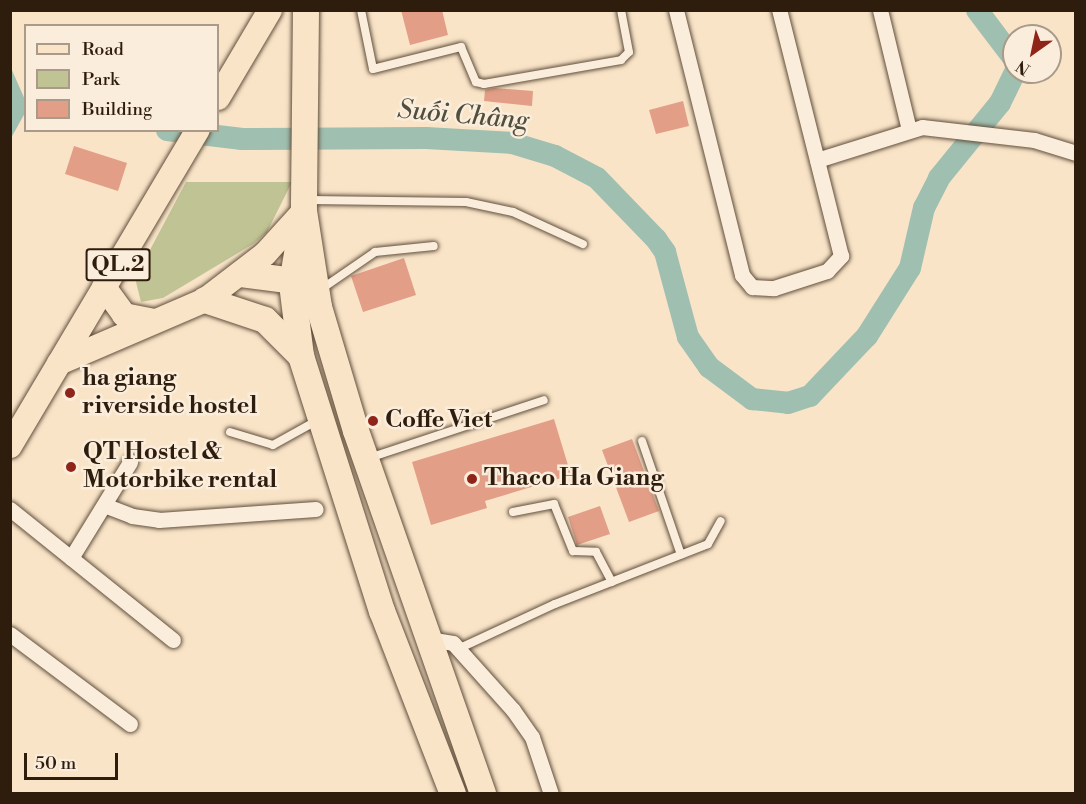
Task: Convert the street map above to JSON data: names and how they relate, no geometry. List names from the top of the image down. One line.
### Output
{"streets":{"main road":["QL.2"]},"water":["Suối Châng"],"places":["ha giang riverside hostel","Coffe Viet","QT Hostel & Motorbike rental","Thaco Ha Giang"],"legend":["Road","Park","Building"],"scale_bar":"50 m","north":"bottom left"}
